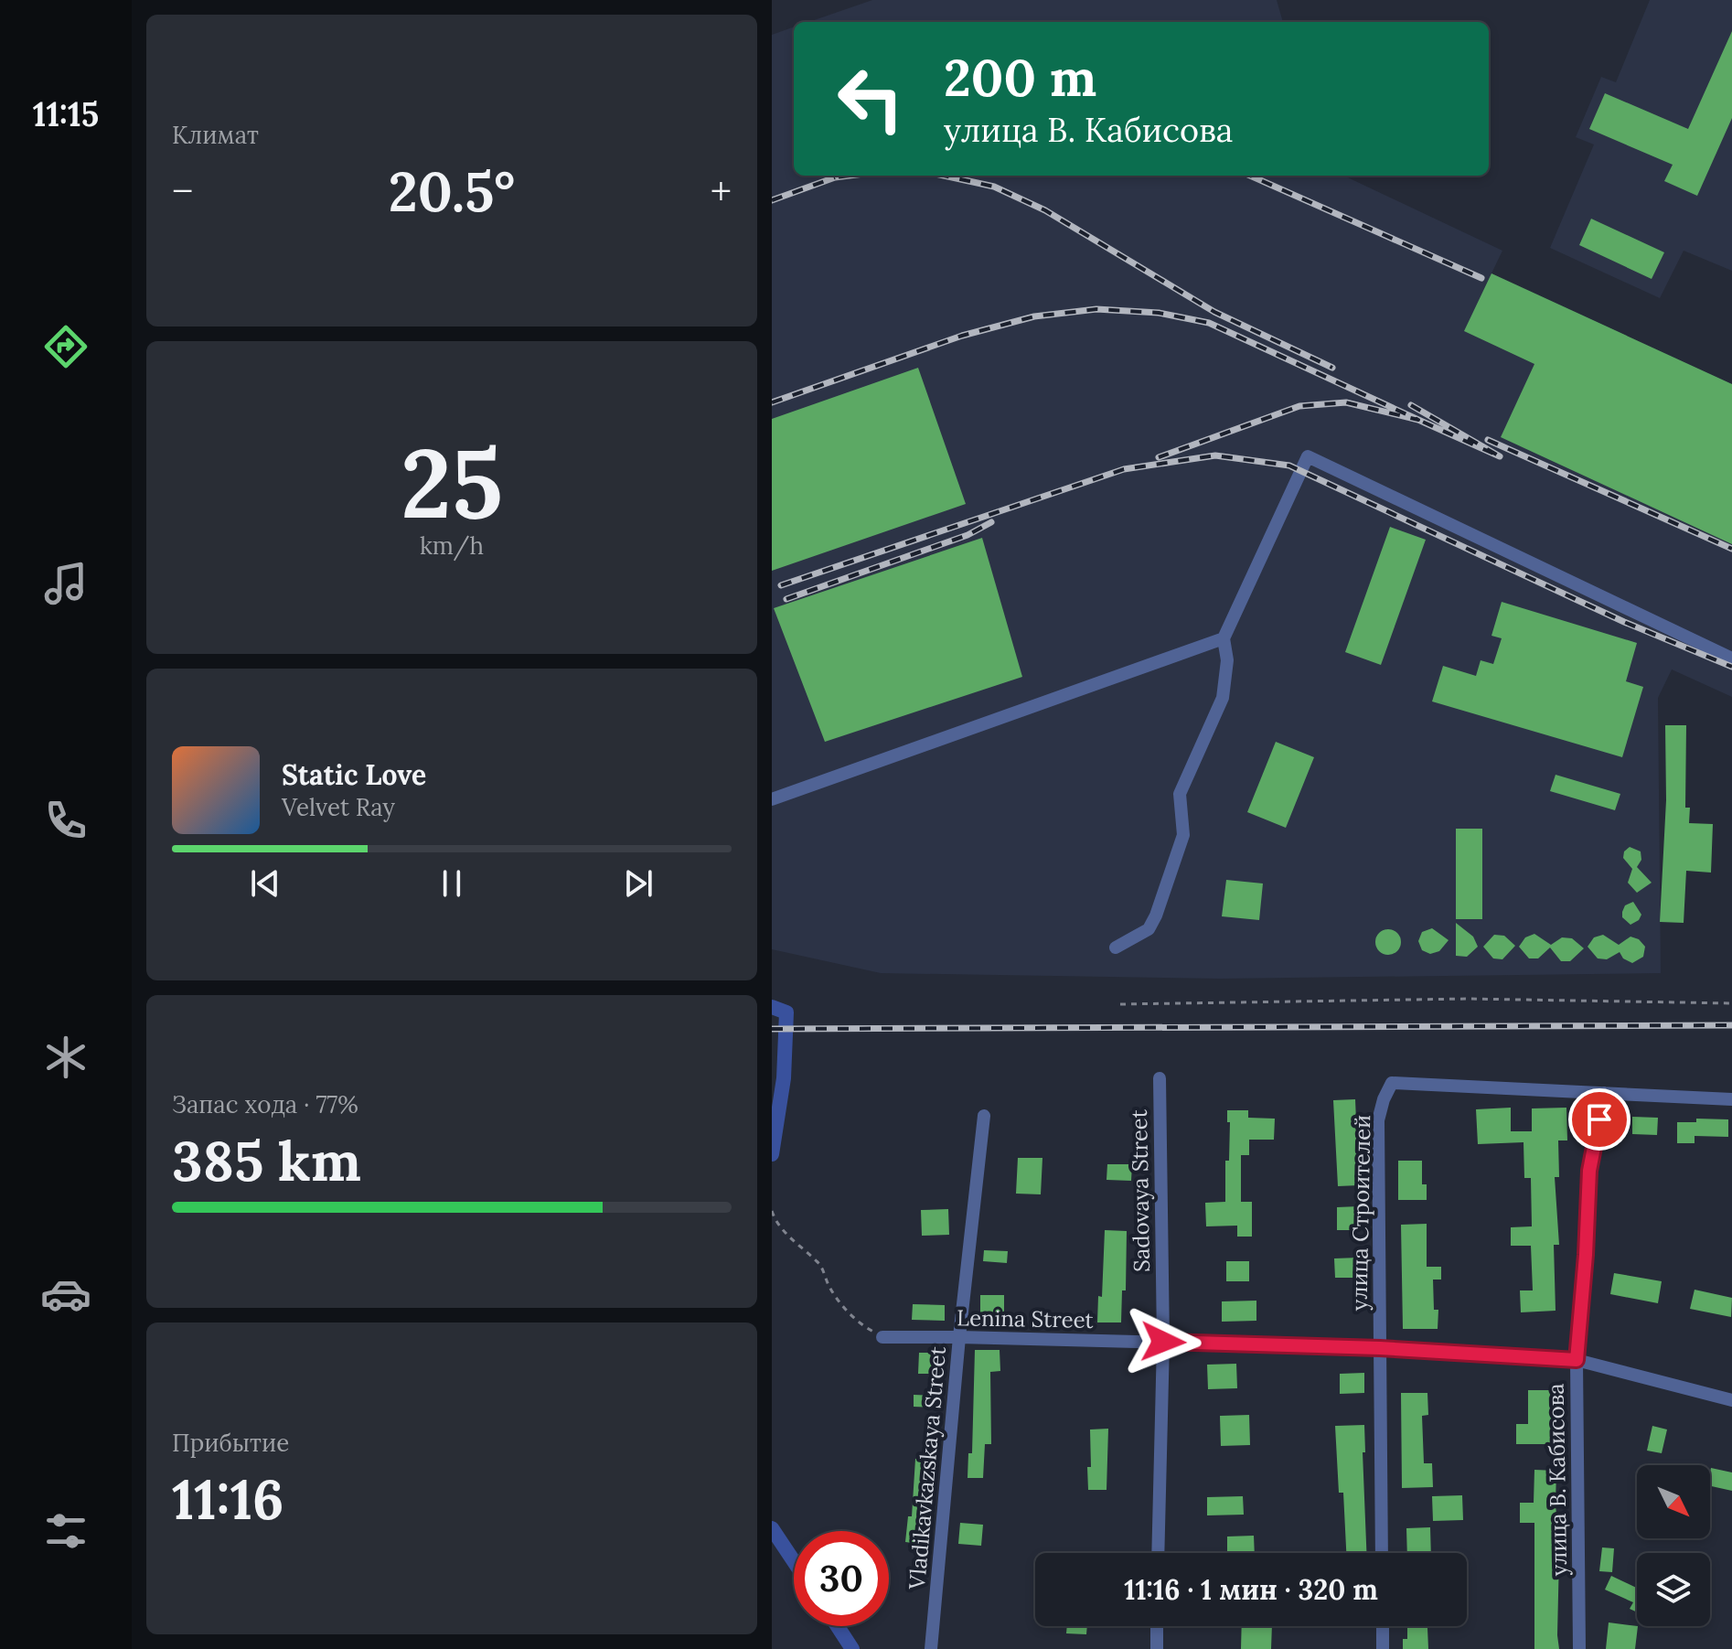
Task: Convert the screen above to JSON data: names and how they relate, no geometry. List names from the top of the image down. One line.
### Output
{"streets":{"street":["Sadovaya Street","улица Строителей","Lenina Street","Vladikavkazskaya Street","улица В. Кабисова"]},"crossings":[["Sadovaya Street","Lenina Street"],["улица Строителей","Lenina Street"],["улица Строителей","улица В. Кабисова"],["Lenina Street","Vladikavkazskaya Street"],["Lenina Street","улица В. Кабисова"]],"north":"bottom right","page":{"tabs":"11:15","tile":["Климат",["25","km/h"],["Запас хода · 77%","385 km"],["Прибытие","11:16"]],"turn":["200 m","улица В. Кабисова"],"heat":["−","20.5°","+"],"song":["Static Love","Velvet Ray"],"limit":"30","trip":"11:16 · 1 мин · 320 m"}}
